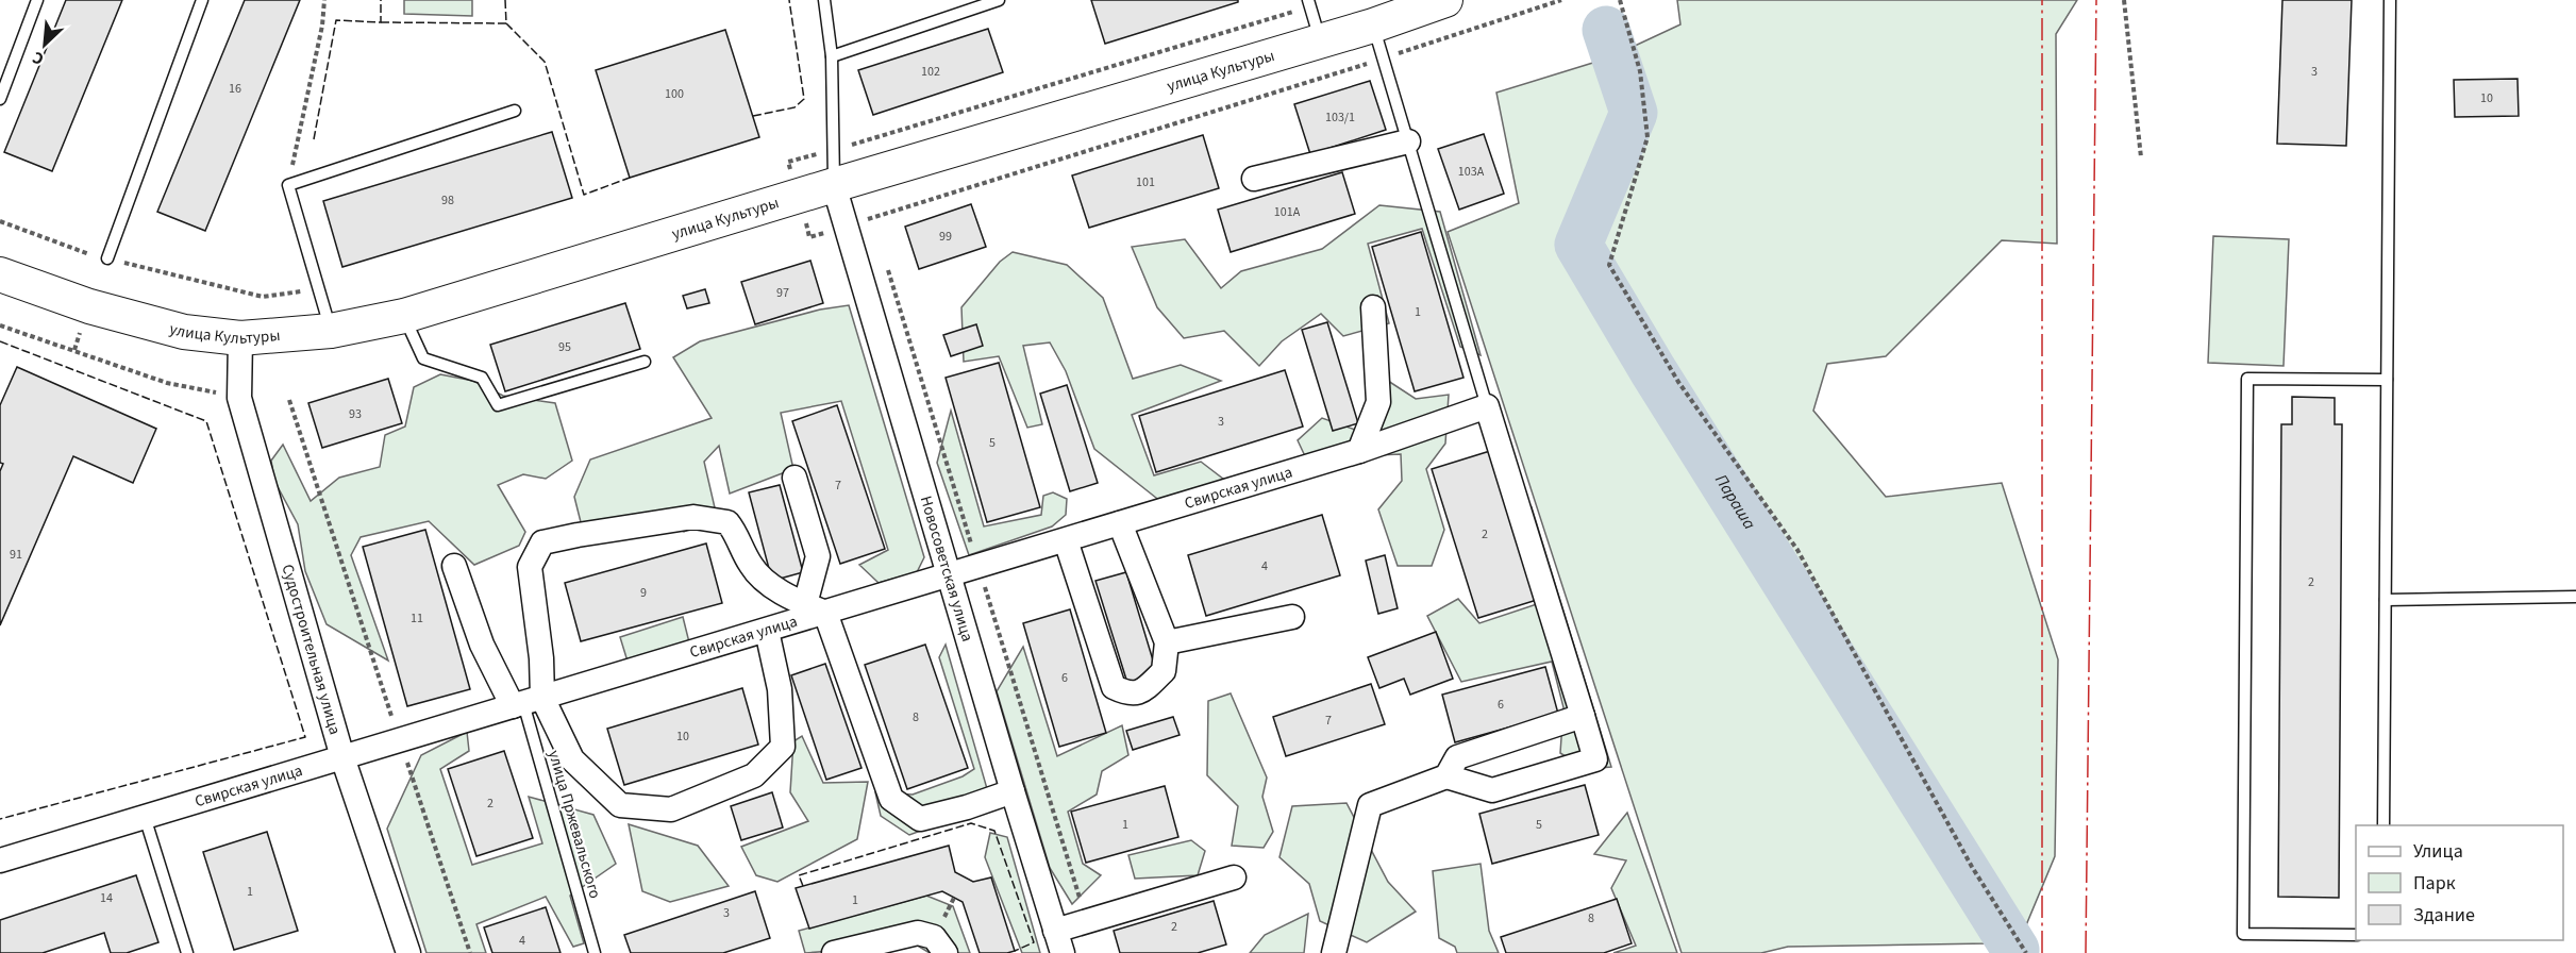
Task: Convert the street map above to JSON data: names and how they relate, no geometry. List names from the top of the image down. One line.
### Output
{"streets":{"main road":["улица Культуры"],"street":["Свирская улица","Новосоветская улица","Судостроительная улица"],"lane":["улица Пржевальского"]},"crossings":[["улица Культуры","Новосоветская улица"],["улица Культуры","Судостроительная улица"],["Свирская улица","Новосоветская улица"],["Свирская улица","Судостроительная улица"],["Свирская улица","улица Пржевальского"]],"water":["Параша"],"house_numbers":["102","3","16","100","10","103/1","103А","101","98","101А","99","97","1","95","93","3","5","7","2","91","4","2","9","11","6","6","8","7","10","2","1","5","1","14","1","3","8","2","4"],"legend":["Улица","Парк","Здание"],"north":"bottom left"}
